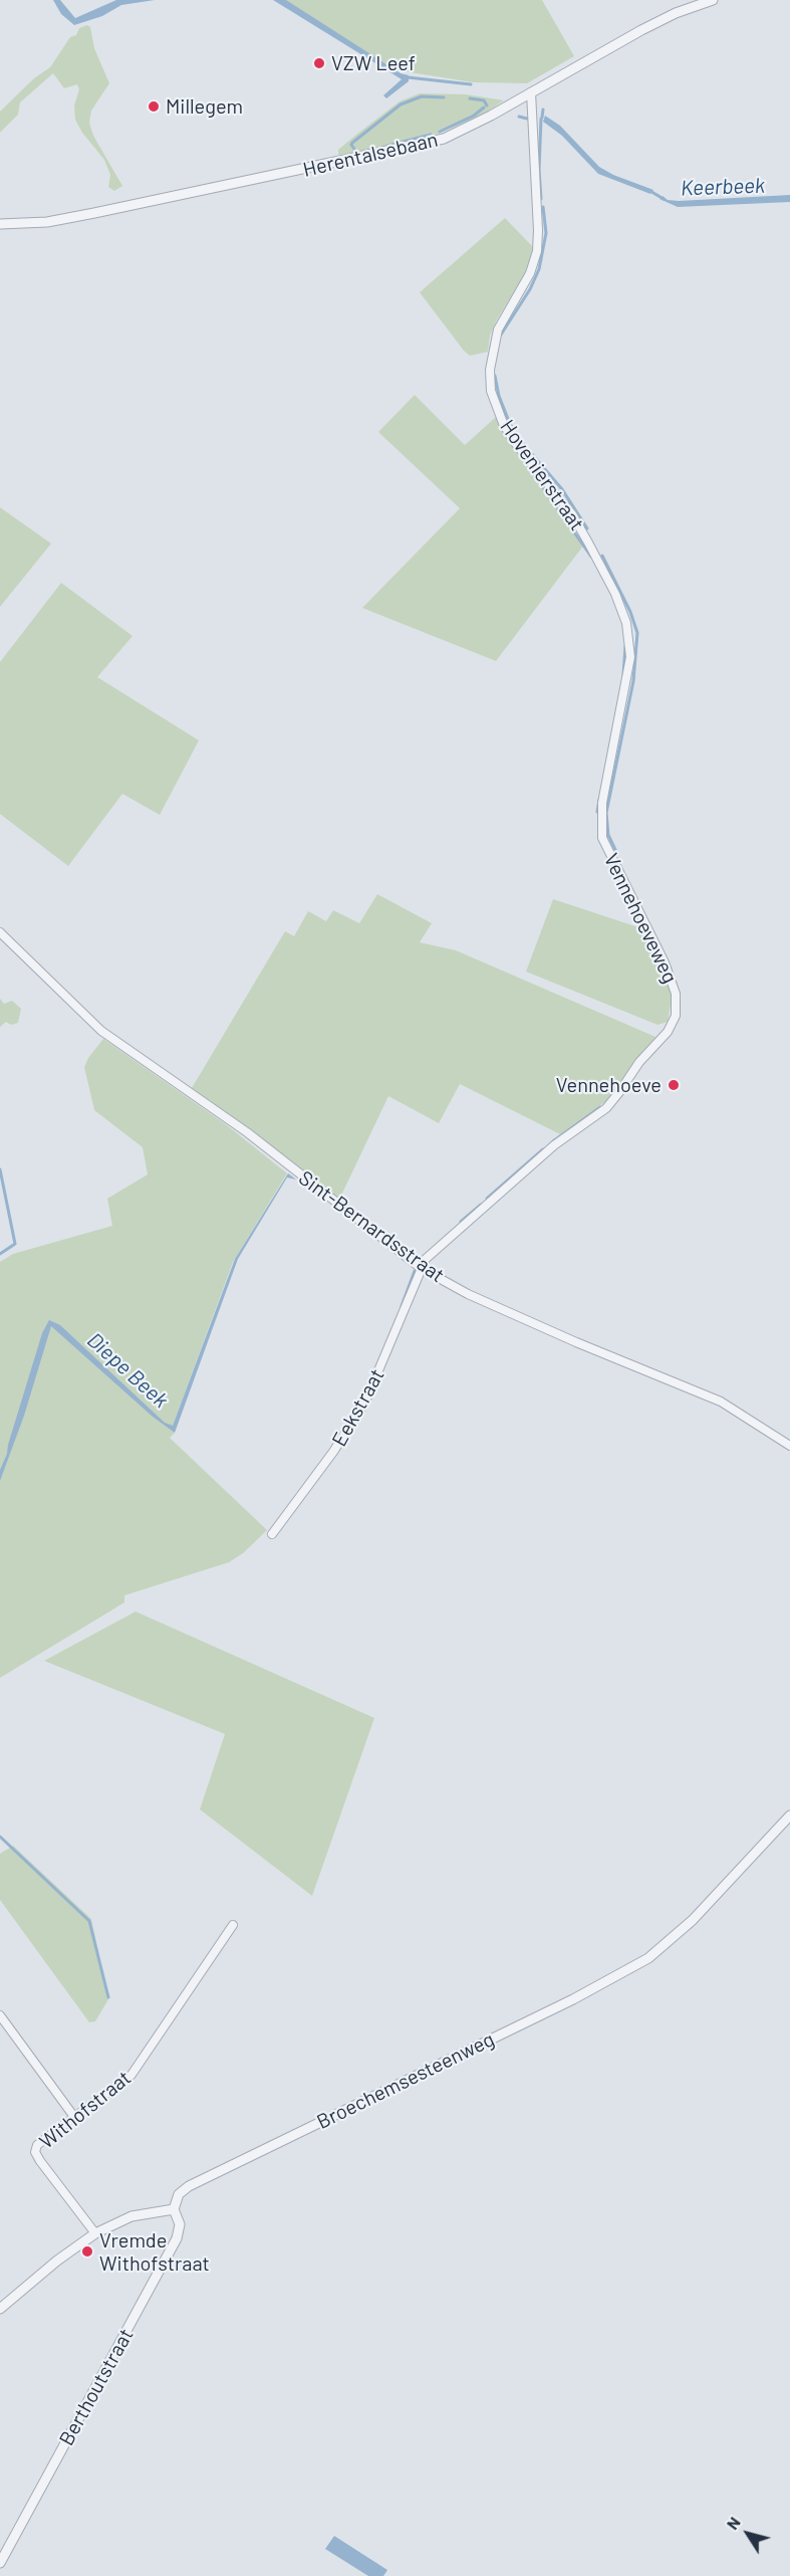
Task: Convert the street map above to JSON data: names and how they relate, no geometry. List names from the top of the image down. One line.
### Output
{"streets":{"street":["Herentalsebaan","Hovenierstraat","Vennehoeveweg","Sint-Bernardsstraat","Eekstraat","Broechemsesteenweg","Withofstraat","Berthoutstraat"]},"crossings":[["Herentalsebaan","Hovenierstraat"],["Hovenierstraat","Vennehoeveweg"],["Vennehoeveweg","Sint-Bernardsstraat"],["Vennehoeveweg","Eekstraat"],["Sint-Bernardsstraat","Eekstraat"],["Broechemsesteenweg","Berthoutstraat"]],"water":["Keerbeek","Diepe Beek"],"places":["VZW Leef","Millegem","Vennehoeve","Vremde Withofstraat"],"north":"top left"}
